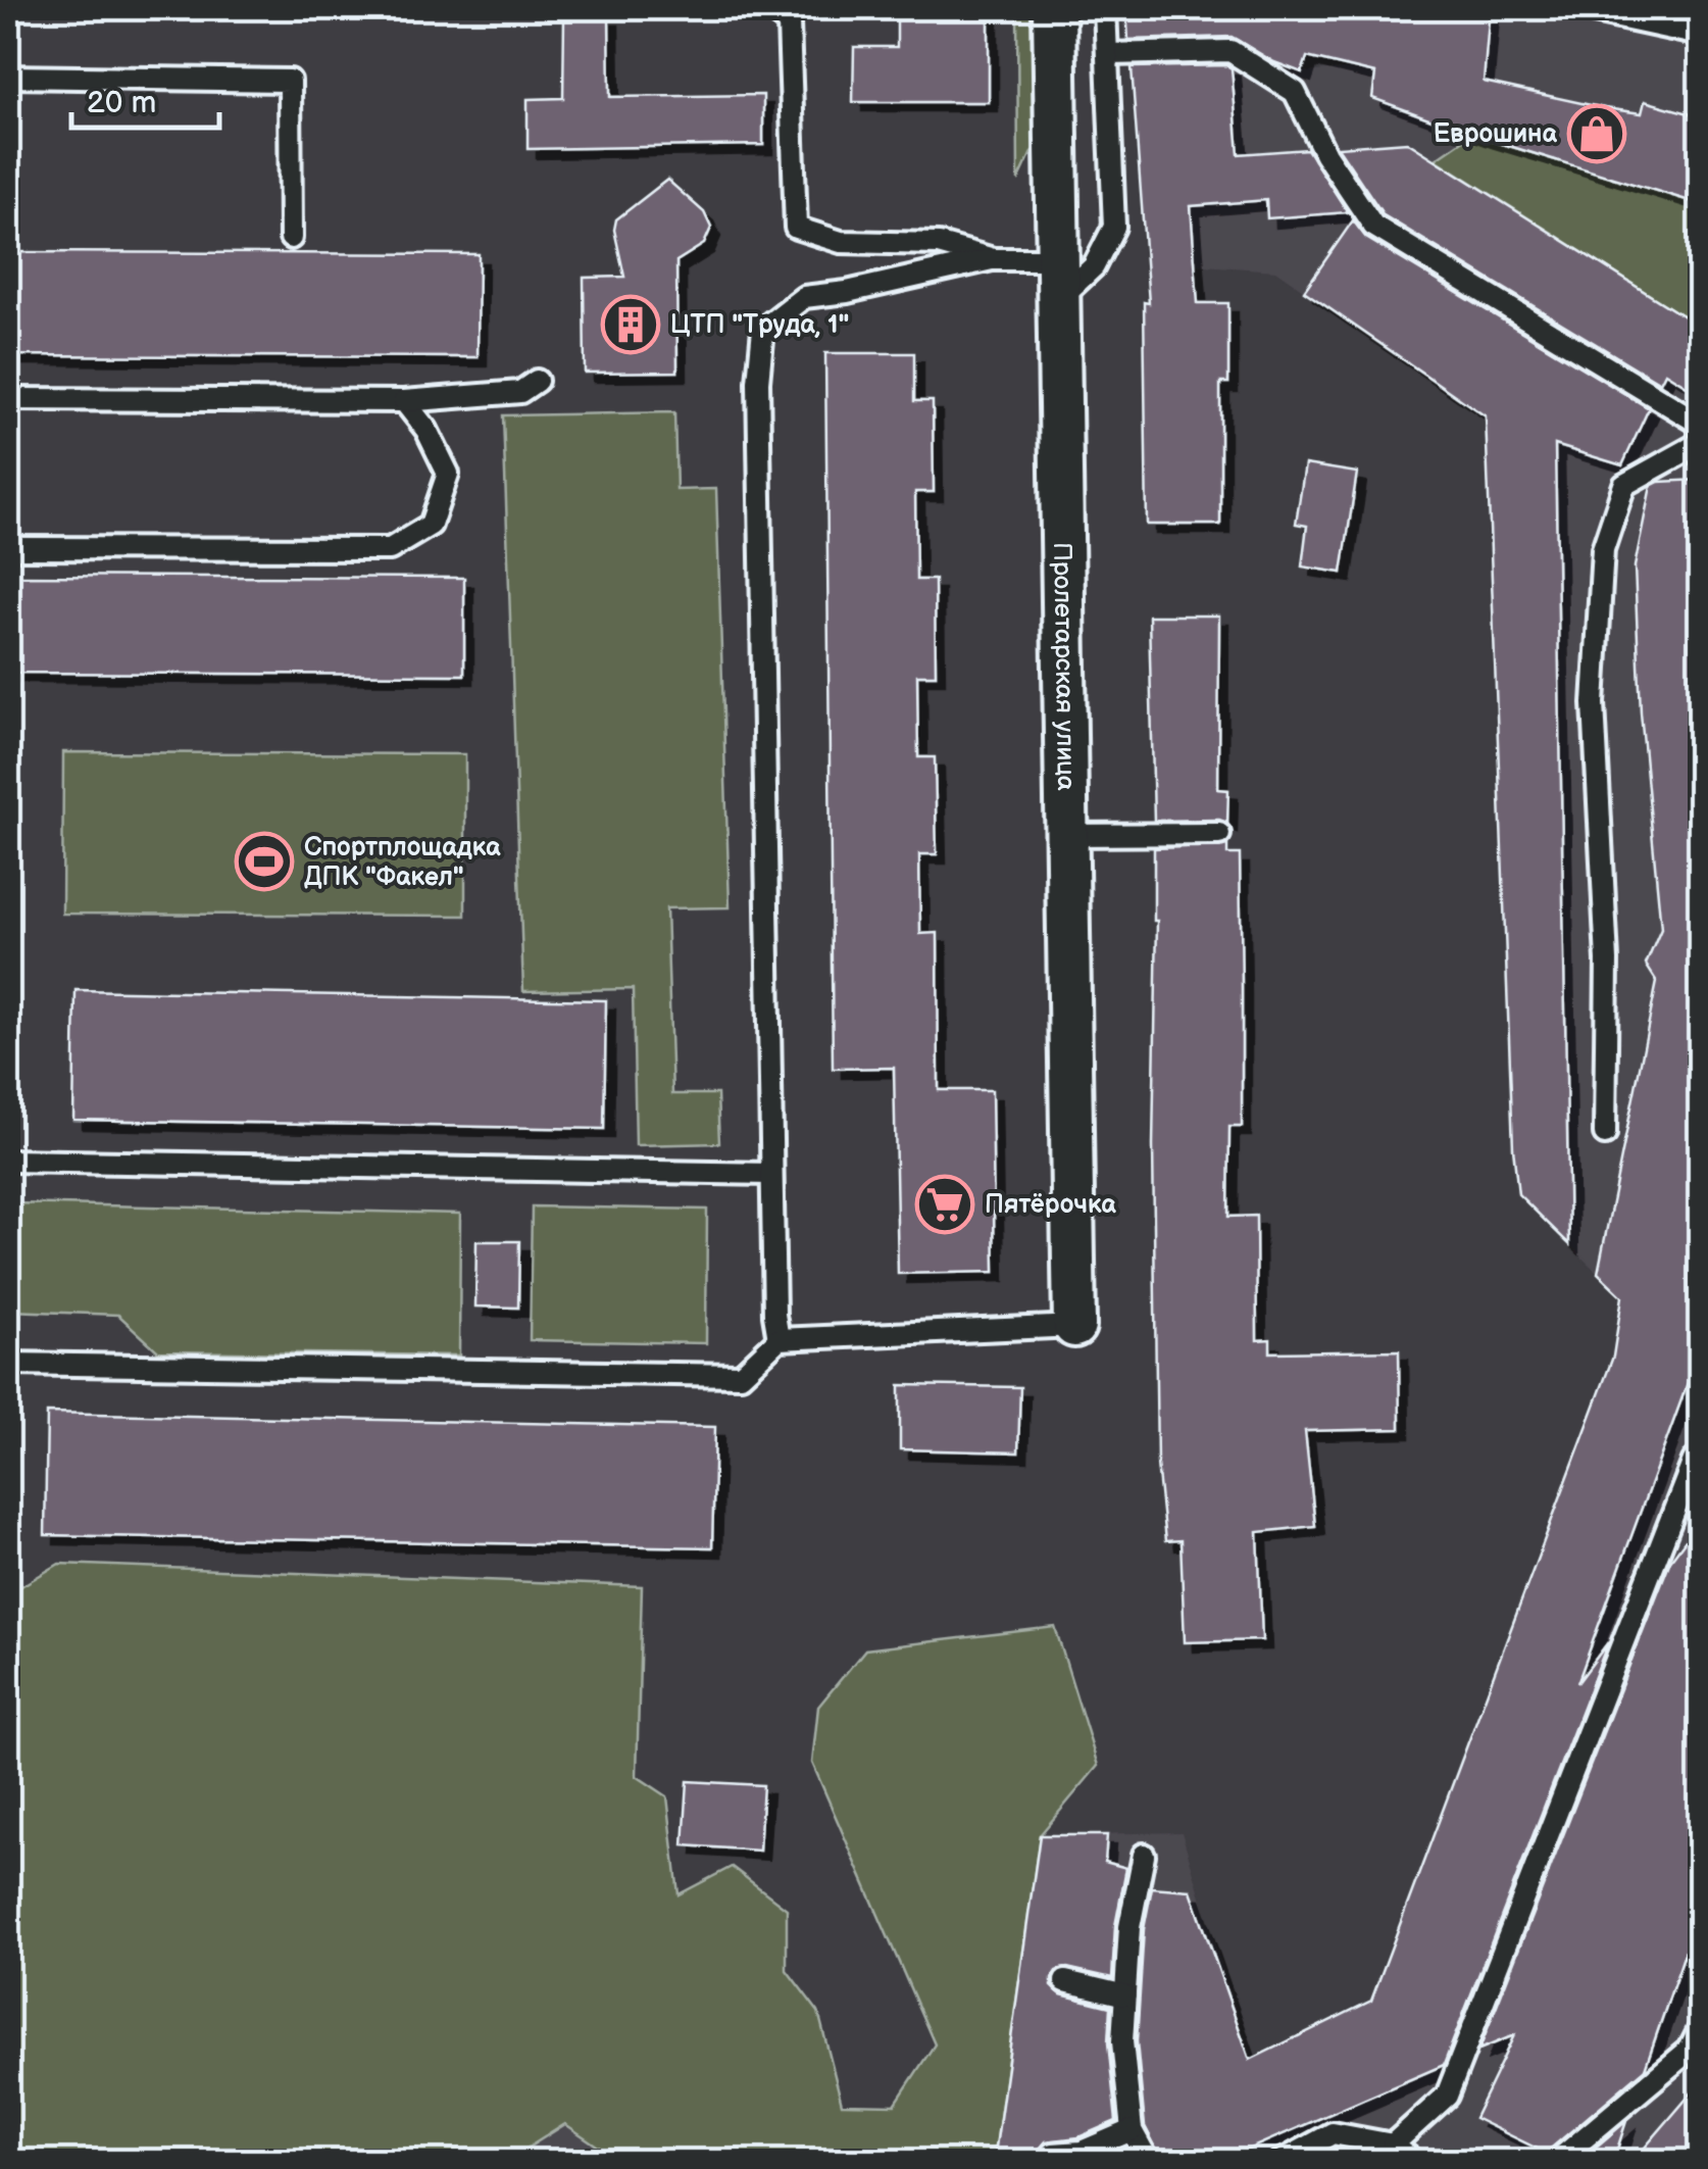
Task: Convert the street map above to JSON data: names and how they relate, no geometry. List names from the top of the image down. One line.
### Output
{"streets":{"street":["Пролетарская улица"]},"places":{"shop":["Еврошина"],"building":["ЦТП \"Труда, 1\""],"sports":["Спортплощадка ДПК \"Факел\""],"supermarket":["Пятёрочка"]},"scale_bar":"20 m"}
